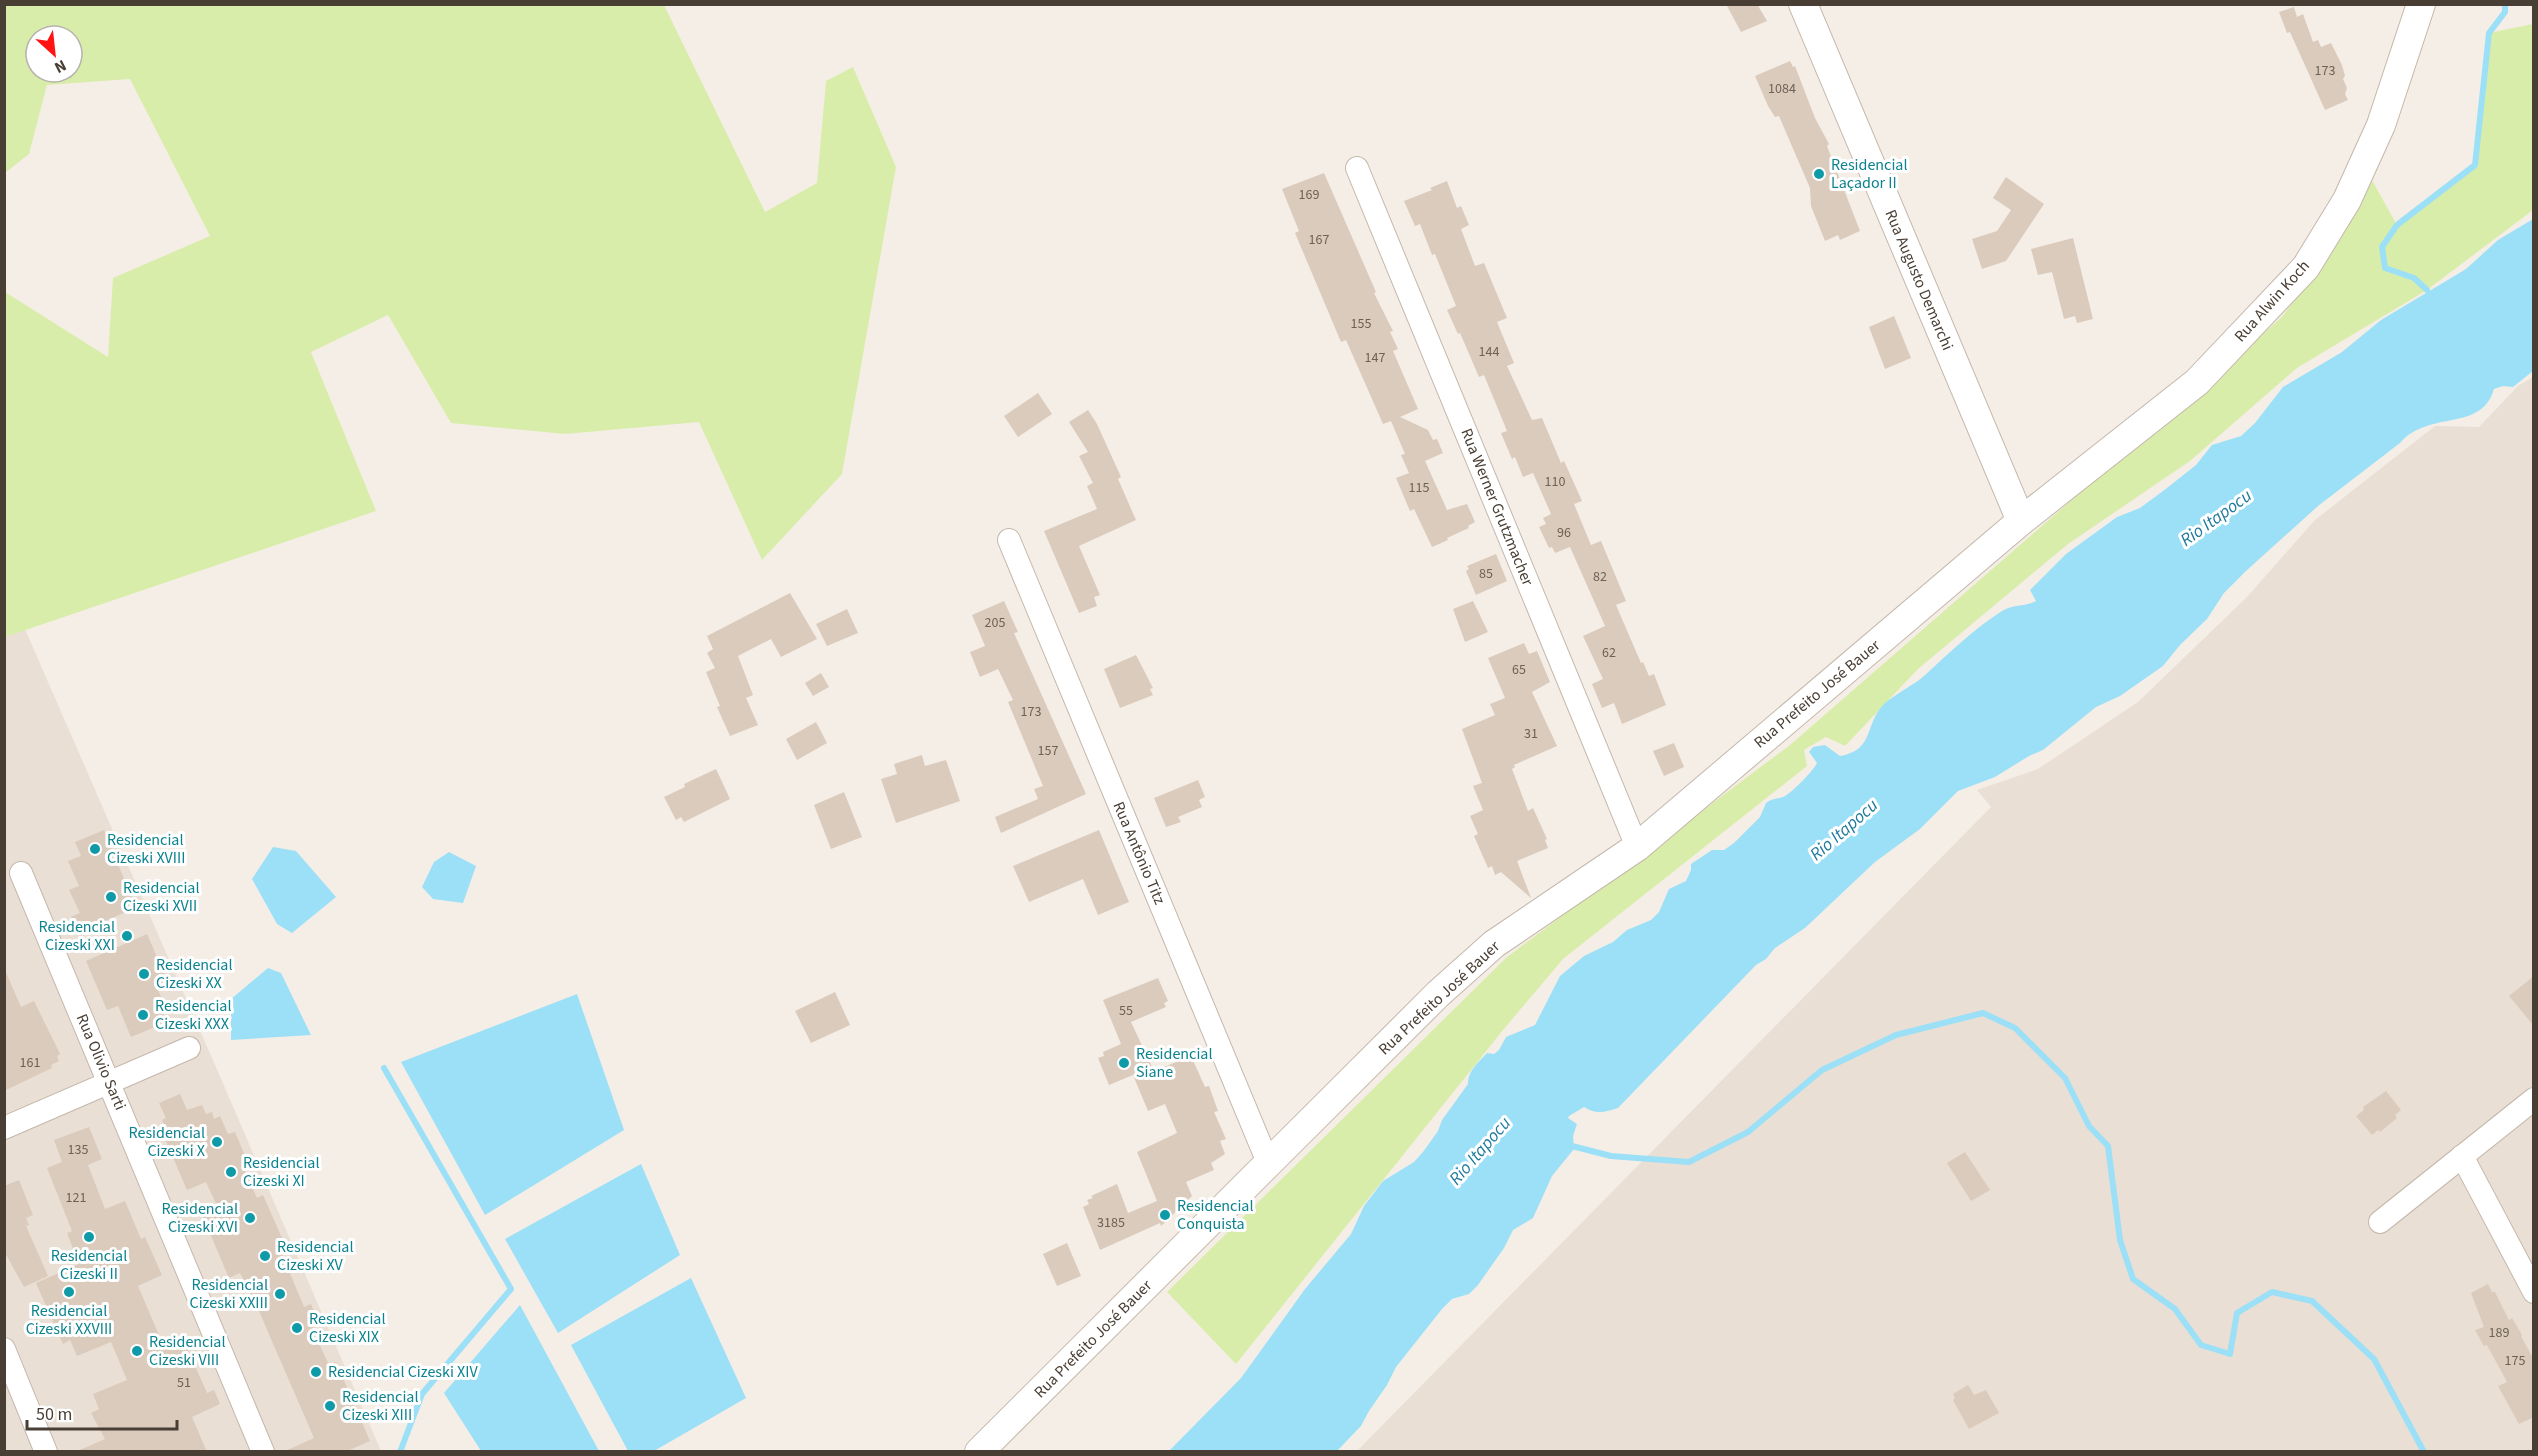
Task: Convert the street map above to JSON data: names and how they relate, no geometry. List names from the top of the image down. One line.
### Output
{"streets":{"street":["Rua Augusto Demarchi","Rua Alwin Koch","Rua Werner Grutzmacher","Rua Prefeito José Bauer","Rua Antônio Titz","Rua Olivio Sarti"]},"crossings":[["Rua Augusto Demarchi","Rua Alwin Koch"],["Rua Augusto Demarchi","Rua Prefeito José Bauer"],["Rua Alwin Koch","Rua Prefeito José Bauer"],["Rua Werner Grutzmacher","Rua Prefeito José Bauer"],["Rua Prefeito José Bauer","Rua Antônio Titz"]],"water":["Rio Itapocu"],"places":["Residencial Laçador II","Residencial Cizeski XVIII","Residencial Cizeski XVII","Residencial Cizeski XXI","Residencial Cizeski XX","Residencial Cizeski XXX","Residencial Siane","Residencial Cizeski X","Residencial Cizeski XI","Residencial Conquista","Residencial Cizeski XVI","Residencial Cizeski II","Residencial Cizeski XV","Residencial Cizeski XXVIII","Residencial Cizeski XXIII","Residencial Cizeski XIX","Residencial Cizeski VIII","Residencial Cizeski XIV","Residencial Cizeski XIII"],"house_numbers":["173","1084","169","167","155","144","147","110","115","96","85","82","205","62","65","173","31","157","55","161","135","121","3185","189","175","51"],"scale_bar":"50 m","north":"bottom right"}
